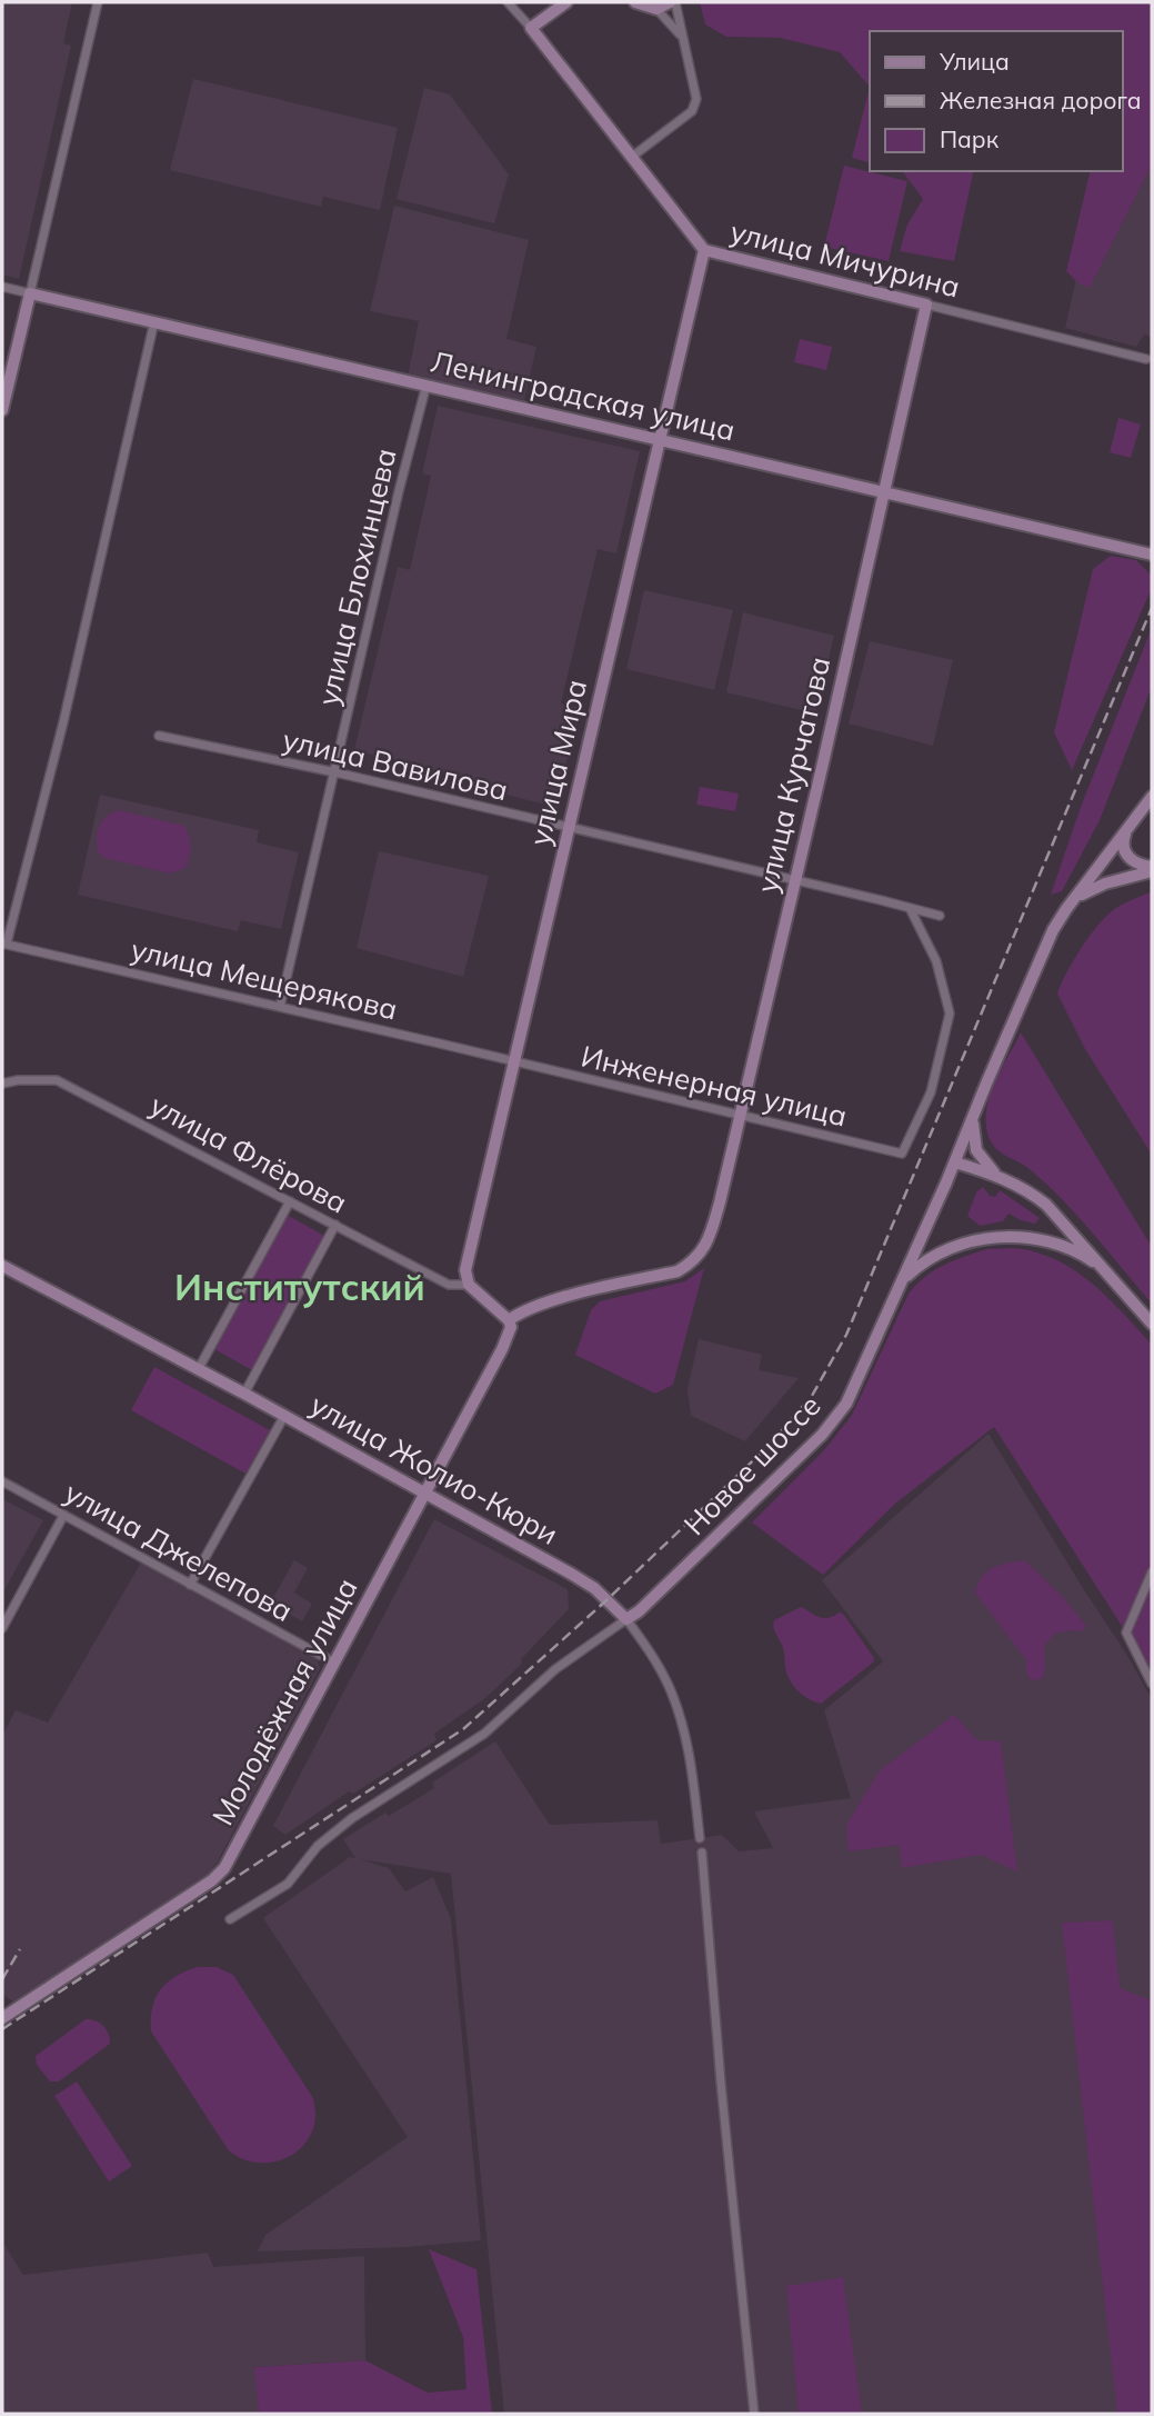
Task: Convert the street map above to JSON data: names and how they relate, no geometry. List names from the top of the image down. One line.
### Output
{"streets":{"main road":["улица Мичурина","Ленинградская улица","улица Мира","улица Курчатова","Новое шоссе","улица Жолио-Кюри","Молодёжная улица"],"street":["улица Блохинцева","улица Вавилова","улица Мещерякова","Инженерная улица","улица Флёрова","улица Джелепова"]},"crossings":[["улица Мичурина","улица Мира"],["улица Мичурина","улица Курчатова"],["Ленинградская улица","улица Блохинцева"],["Ленинградская улица","улица Мира"],["Ленинградская улица","улица Курчатова"],["улица Блохинцева","улица Вавилова"],["улица Блохинцева","улица Мещерякова"],["улица Мира","улица Вавилова"],["улица Мира","улица Мещерякова"],["улица Мира","Инженерная улица"],["улица Мира","улица Флёрова"],["улица Вавилова","улица Курчатова"],["улица Вавилова","Инженерная улица"],["улица Курчатова","Инженерная улица"],["улица Курчатова","Молодёжная улица"],["улица Мещерякова","Инженерная улица"],["Новое шоссе","улица Жолио-Кюри"],["улица Жолио-Кюри","Молодёжная улица"],["улица Джелепова","Молодёжная улица"]],"districts":["Институтский"],"legend":["Улица","Железная дорога","Парк"]}
